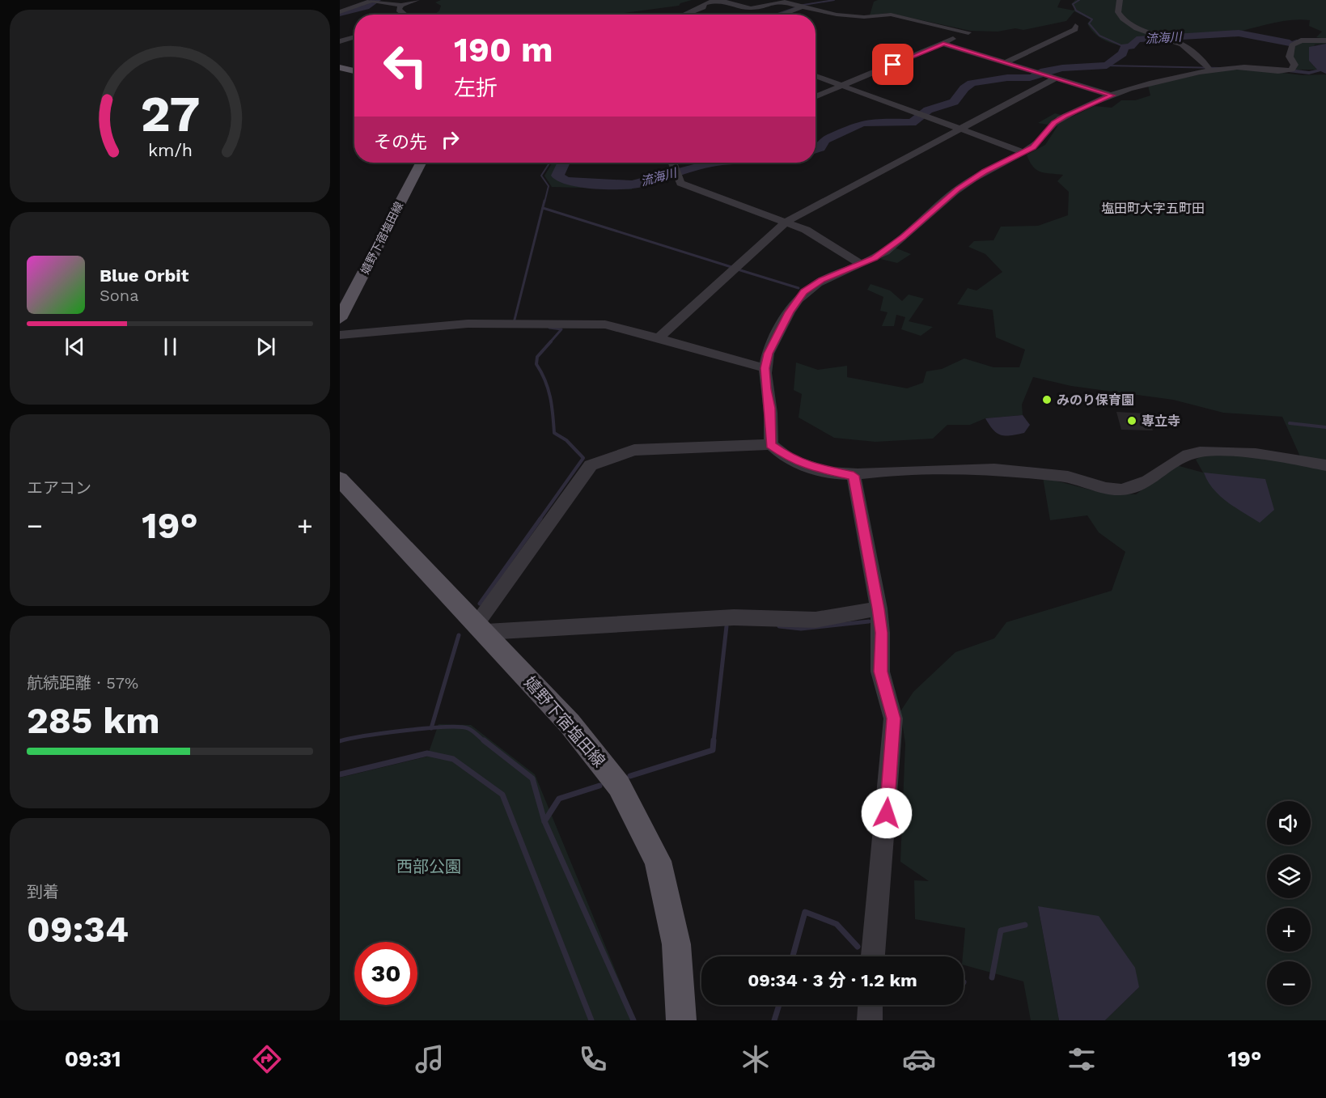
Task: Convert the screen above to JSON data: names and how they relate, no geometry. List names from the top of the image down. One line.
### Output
{"streets":{"main road":["嬉野下宿塩田線"]},"districts":["塩田町大字五町田"],"water":["流海川"],"parks":["西部公園"],"places":["みのり保育園","専立寺"],"page":{"turn":["190 m","左折"],"then":"その先","song":["Blue Orbit","Sona"],"tile":["エアコン",["航続距離 · 57%","285 km"],["到着","09:34"]],"heat":["−","19°","+"],"map_buttons":["+","−"],"limit":"30","trip":"09:34 · 3 分 · 1.2 km","tabs":["09:31","19°"],"gauge":["27","km/h"]}}
